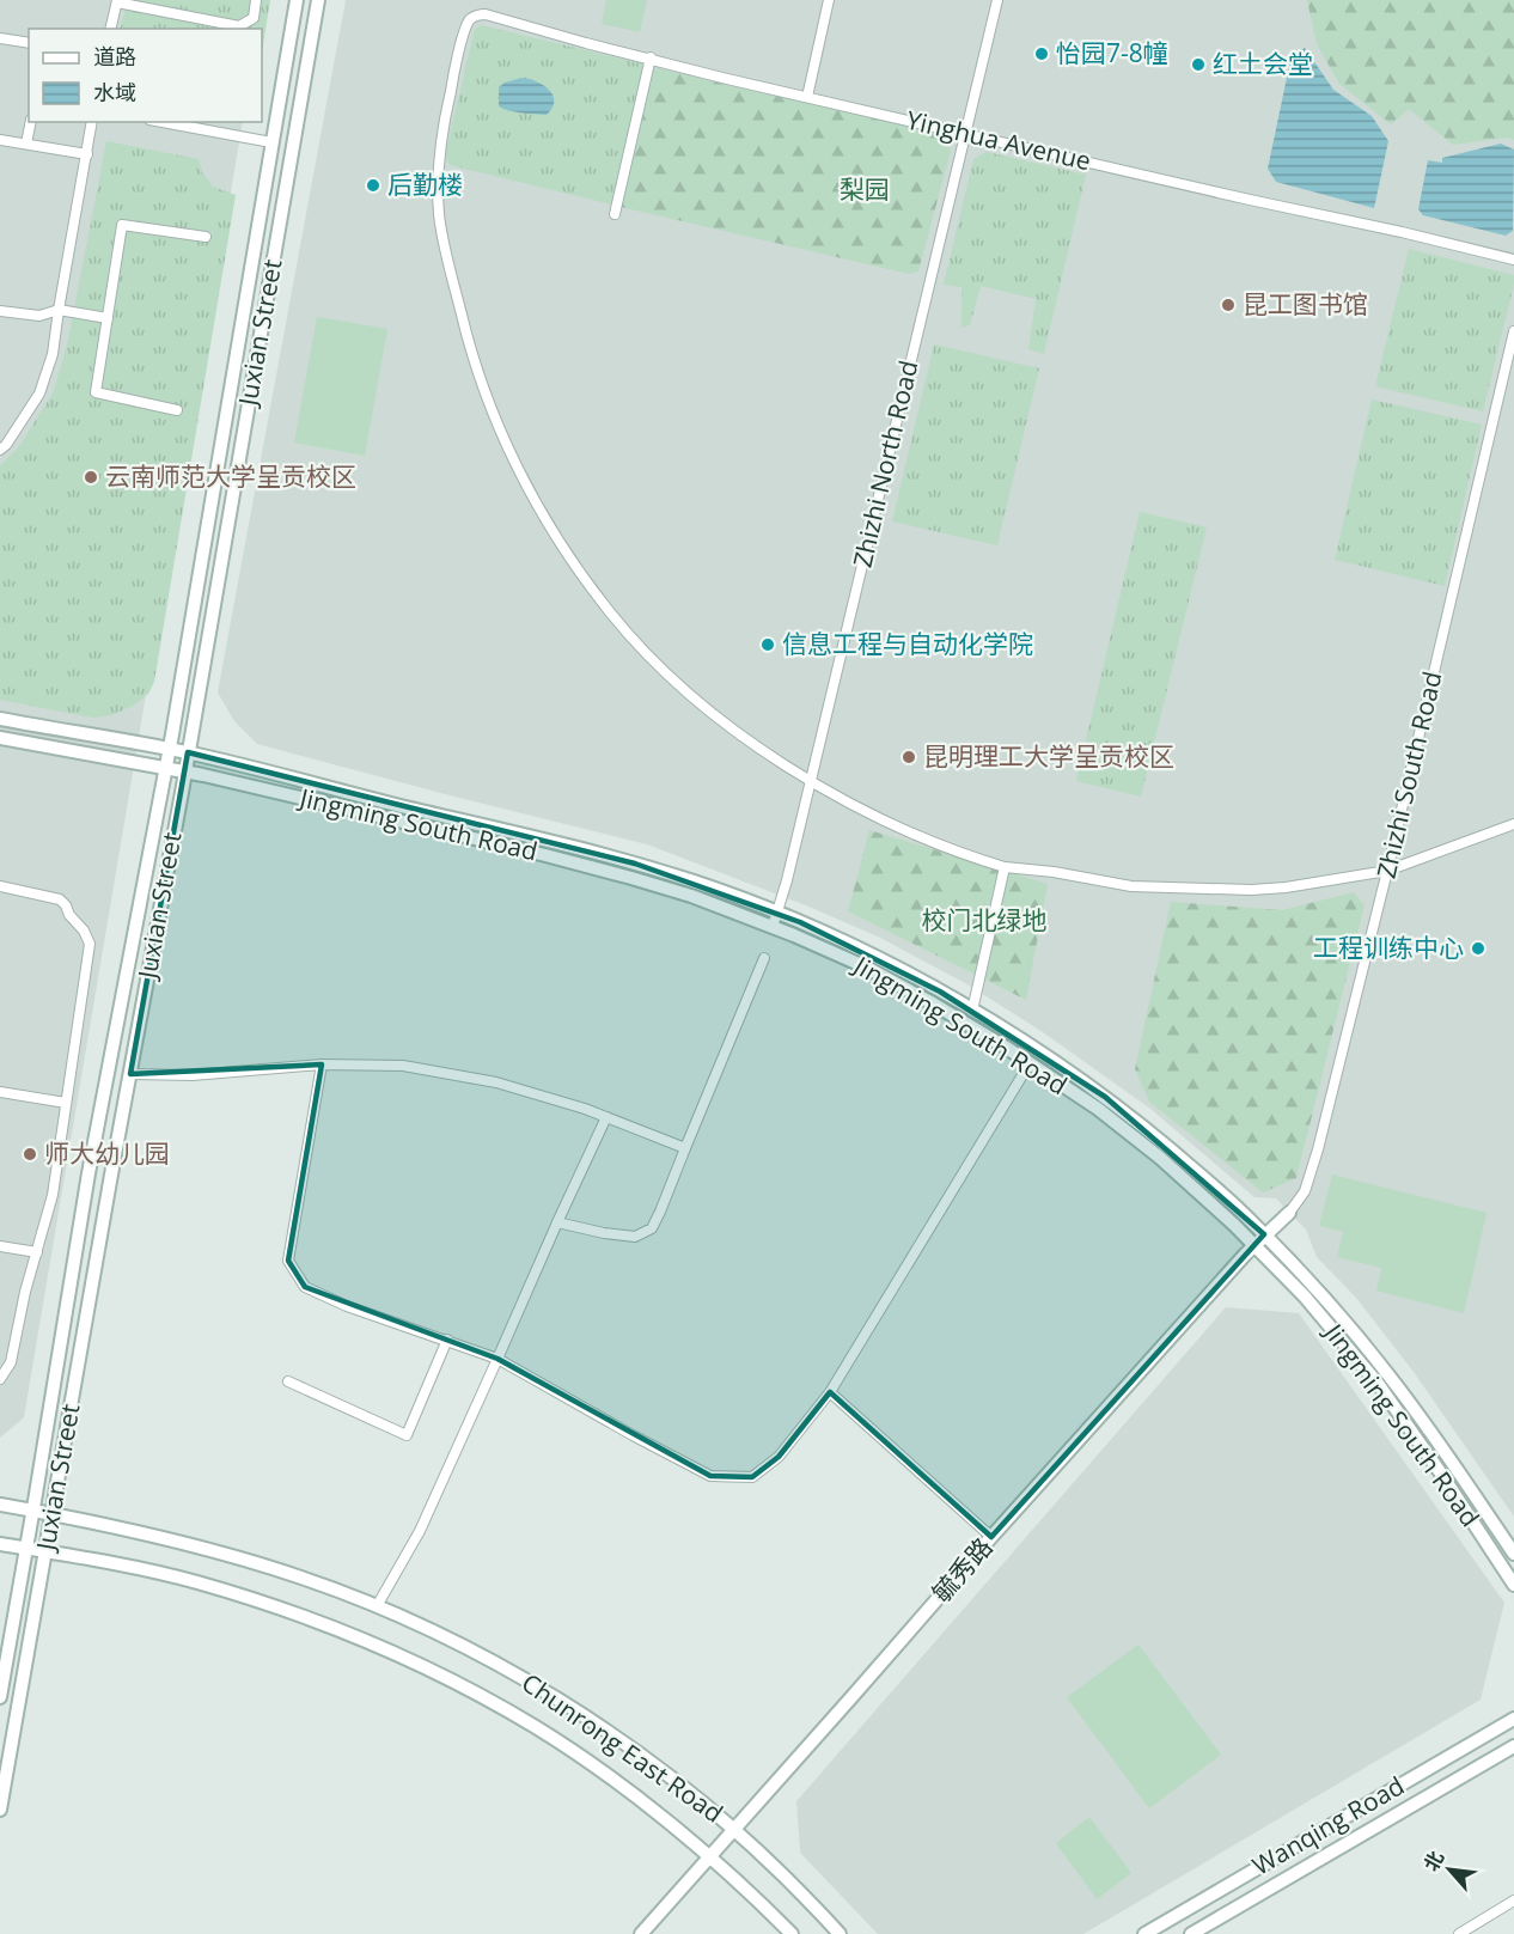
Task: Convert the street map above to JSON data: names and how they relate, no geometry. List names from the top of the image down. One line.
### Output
{"streets":{"main road":["Juxian Street","Jingming South Road","毓秀路","Chunrong East Road","Wanqing Road"],"street":["Yinghua Avenue","Zhizhi North Road","Zhizhi South Road"]},"crossings":[["Yinghua Avenue","Zhizhi North Road"],["Juxian Street","Jingming South Road"],["Juxian Street","Chunrong East Road"],["Zhizhi North Road","Jingming South Road"],["Zhizhi South Road","毓秀路"],["Jingming South Road","毓秀路"],["毓秀路","Chunrong East Road"]],"parks":["梨园","校门北绿地"],"places":["怡园7-8幢","红土会堂","后勤楼","昆工图书馆","云南师范大学呈贡校区","信息工程与自动化学院","昆明理工大学呈贡校区","工程训练中心","师大幼儿园"],"legend":["道路","水域"],"north":"top left"}
